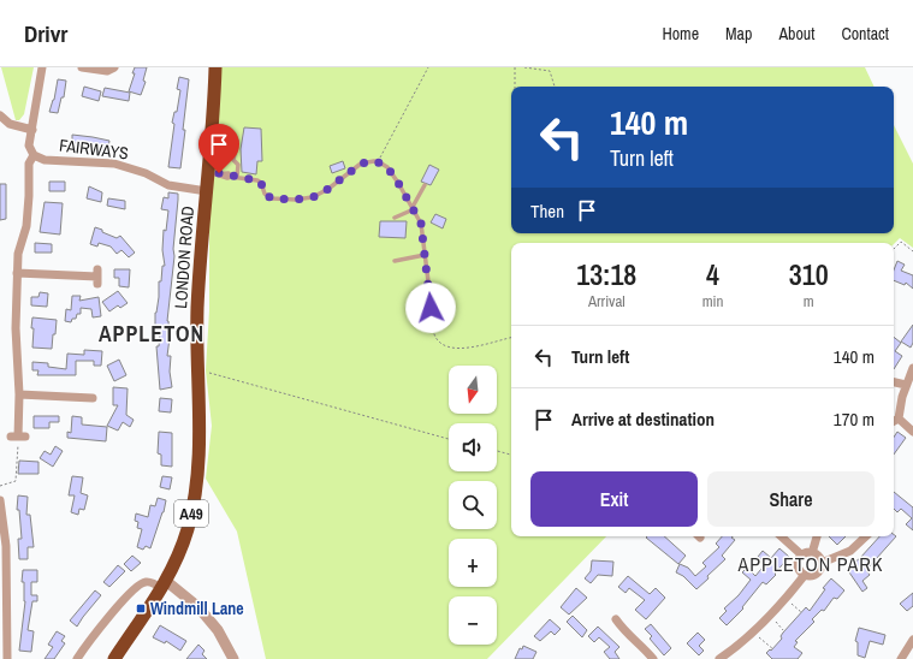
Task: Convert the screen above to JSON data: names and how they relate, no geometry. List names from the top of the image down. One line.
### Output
{"streets":{"highway":["LONDON ROAD","A49"],"street":["FAIRWAYS"]},"crossings":[["FAIRWAYS","LONDON ROAD"]],"districts":["APPLETON","APPLETON PARK"],"places":{"transit":["Windmill Lane"]},"north":"bottom","page":{"header":"Drivr","nav":["Home","Map","About","Contact"],"turn":["140 m","Turn left"],"then":"Then","eta":["13:18","Arrival","4","min","310","m"],"list":[{"name":"Turn left","value":"140 m"},{"name":"Arrive at destination","value":"170 m"}],"map_buttons":["+","−"],"buttons":["Exit","Share"]}}
